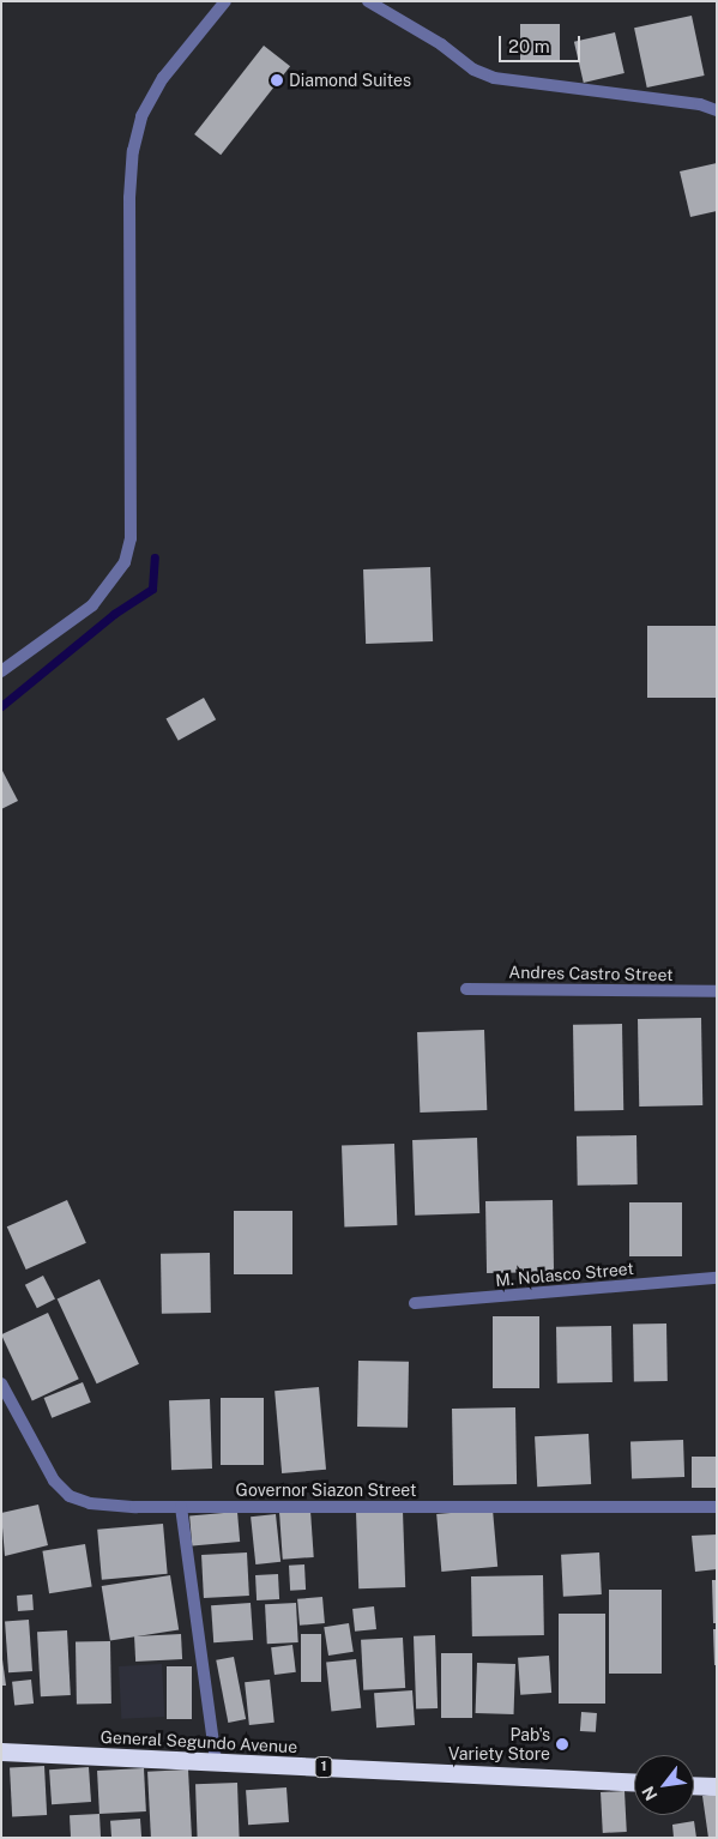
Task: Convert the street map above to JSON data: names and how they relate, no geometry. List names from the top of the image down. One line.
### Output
{"streets":{"highway":["General Segundo Avenue","1"],"street":["Andres Castro Street","M. Nolasco Street","Governor Siazon Street"]},"places":["Diamond Suites","Pab's Variety Store"],"scale_bar":"20 m","north":"bottom left"}
